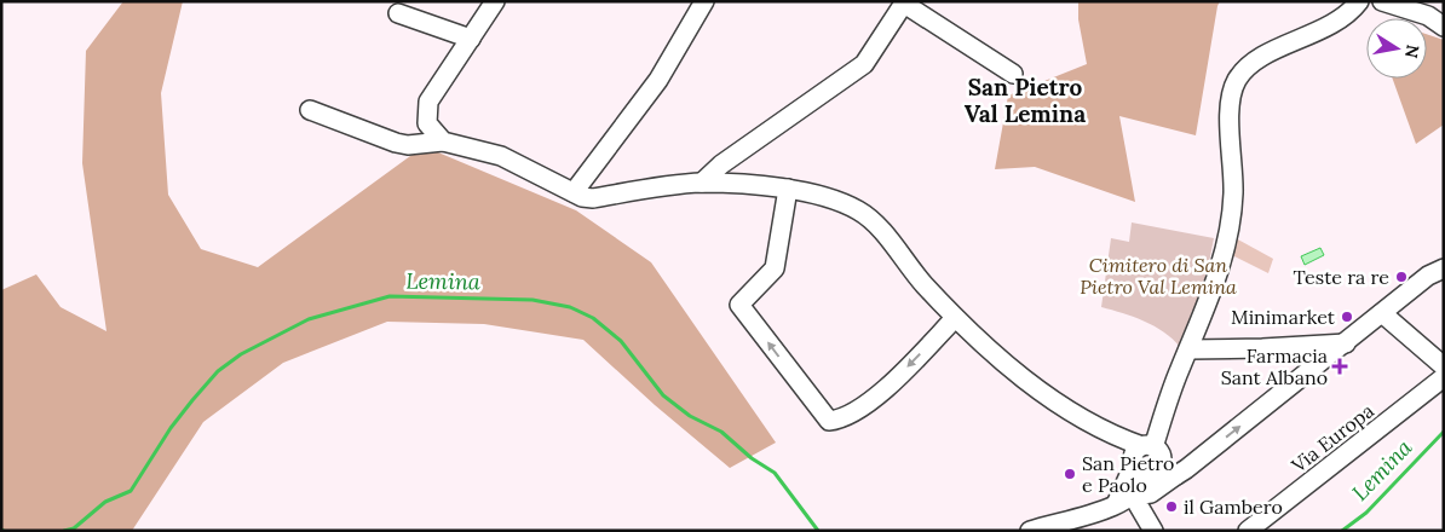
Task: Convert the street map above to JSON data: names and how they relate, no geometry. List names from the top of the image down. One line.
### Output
{"streets":{"street":["Via Europa"]},"districts":["San Pietro Val Lemina"],"water":["Lemina"],"parks":["Cimitero di San Pietro Val Lemina"],"places":{"other":["Teste ra re","Minimarket","San Pietro e Paolo","il Gambero"],"health":["Farmacia Sant Albano"]},"north":"right"}
